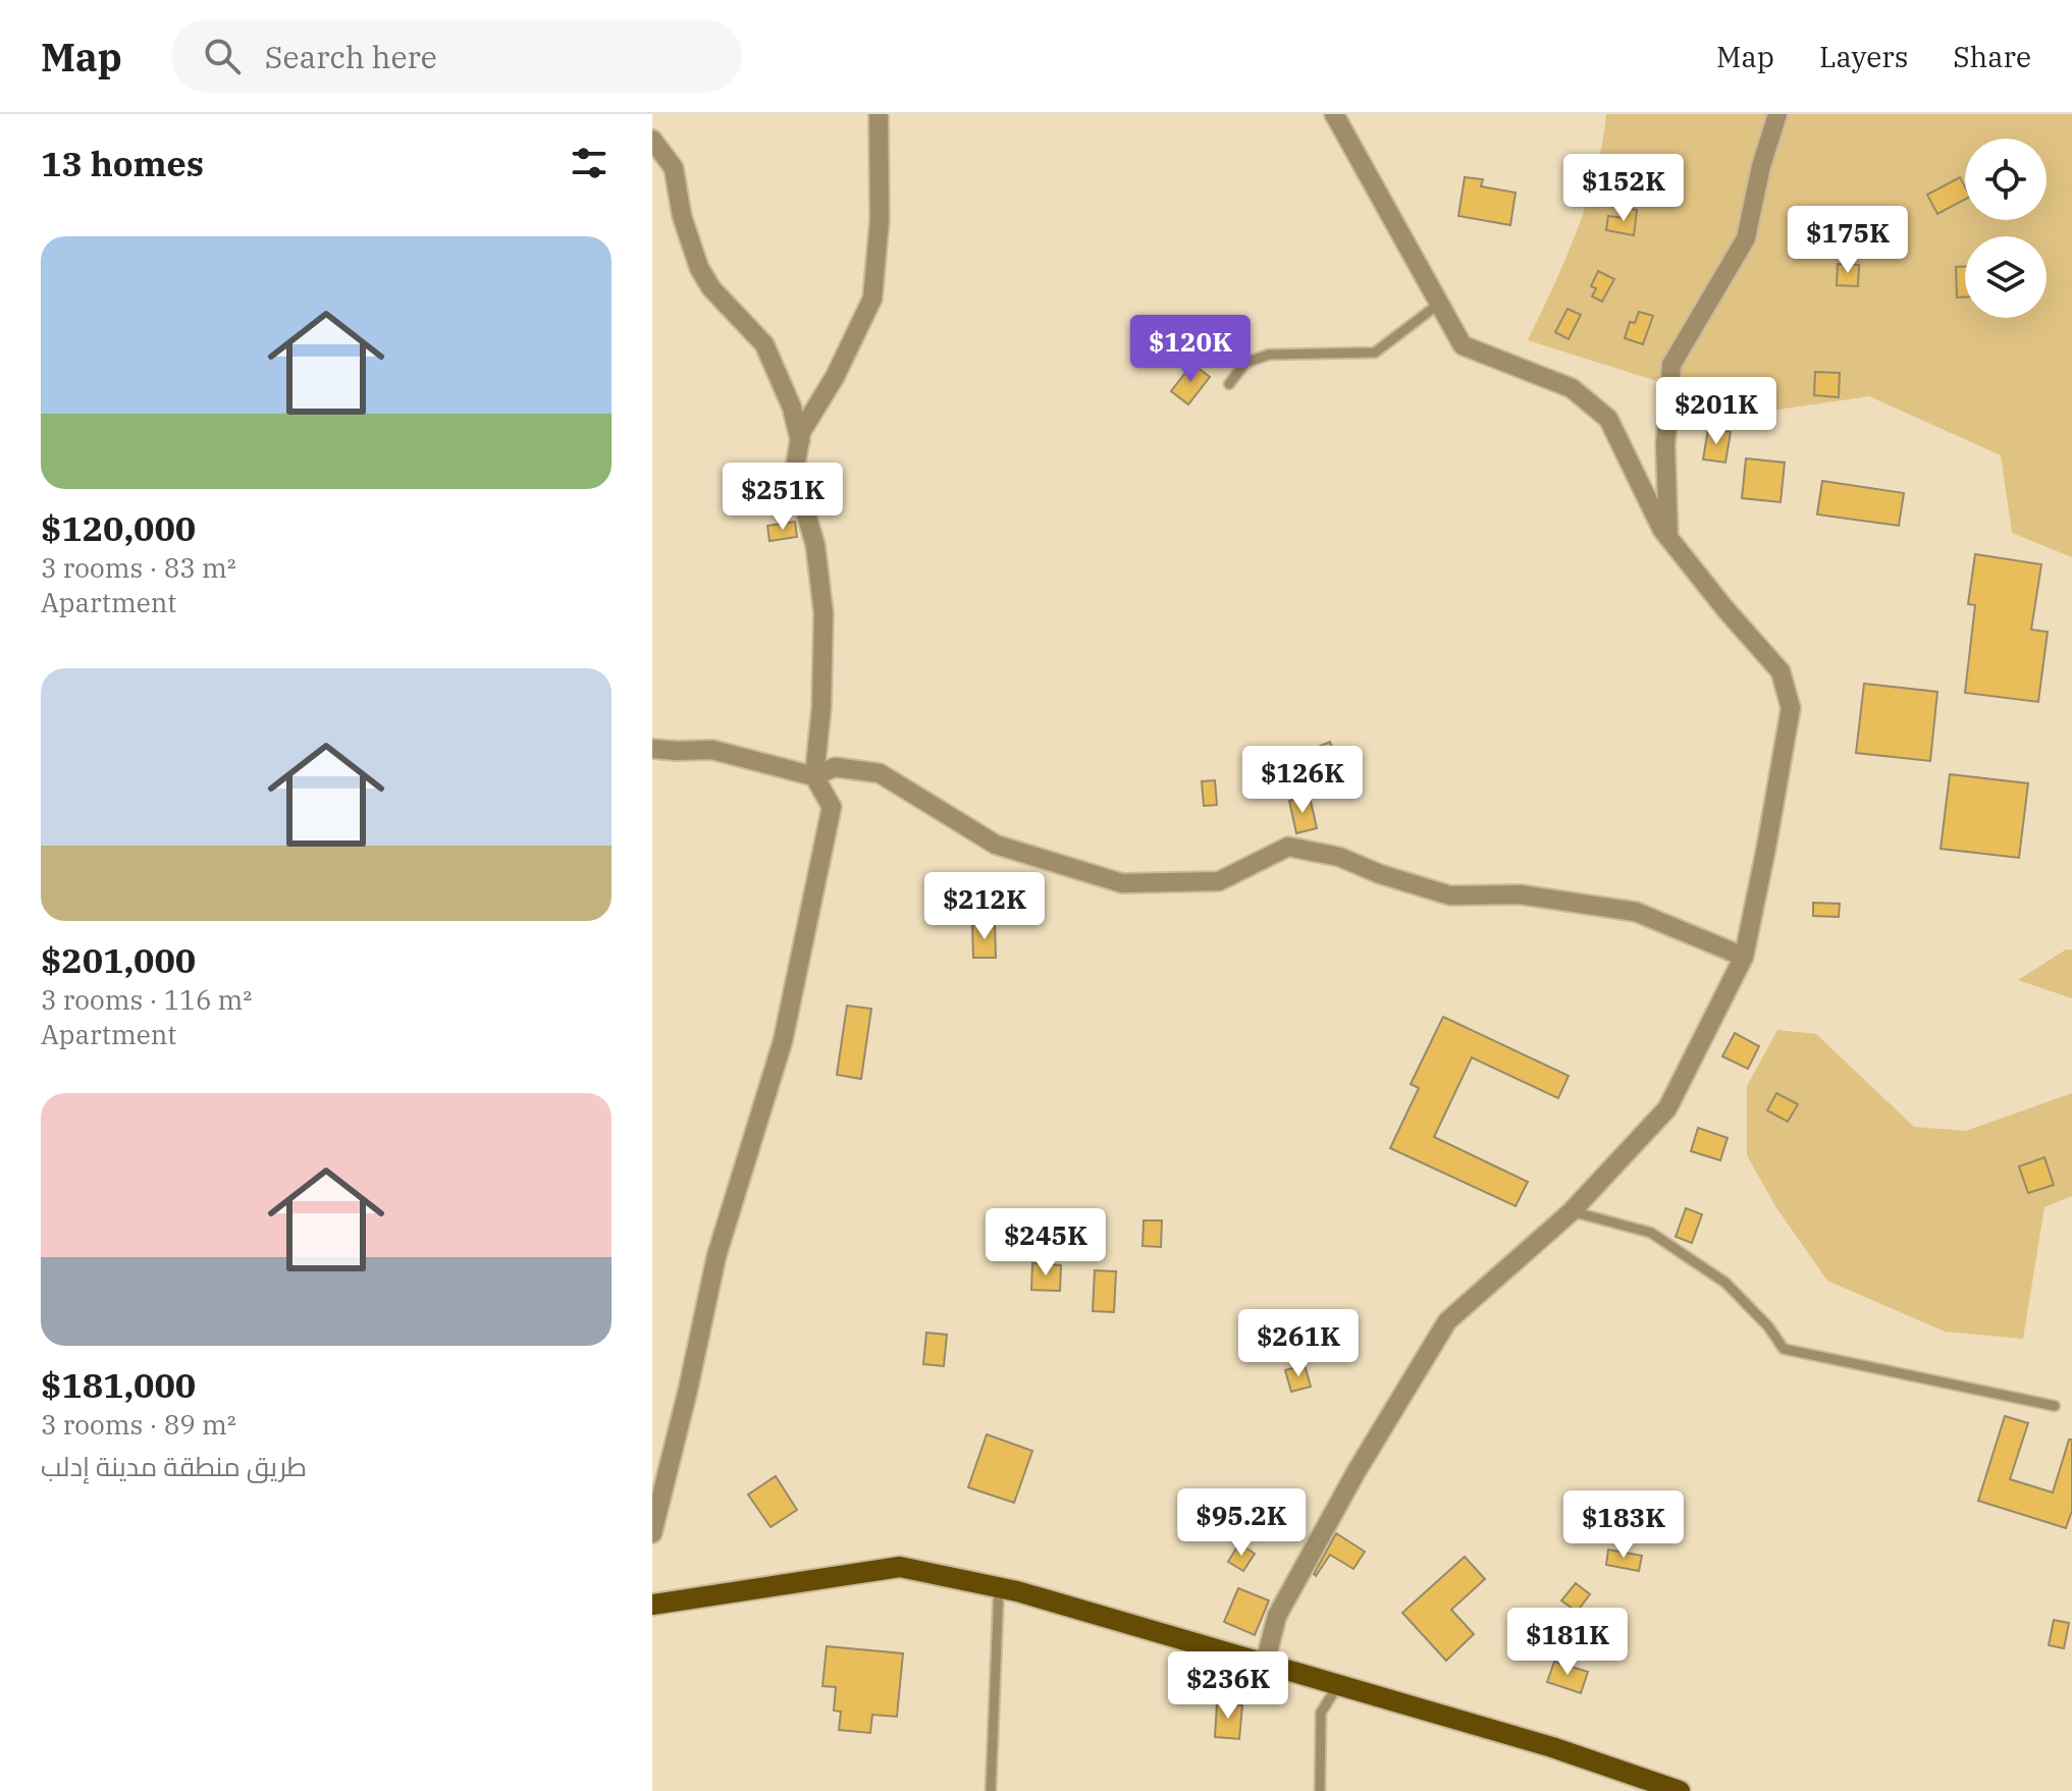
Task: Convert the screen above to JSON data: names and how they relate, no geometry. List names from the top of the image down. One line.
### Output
{"page":{"header":"Map","search":"Search here","nav":["Map","Layers","Share"],"heading":"13 homes","price":["$152K","$175K","$120K","$201K","$251K","$126K","$212K","$245K","$261K","$95.2K","$183K","$181K","$236K"],"list":[{"name":"$120,000","note":"3 rooms · 83 m² · Apartment"},{"name":"$201,000","note":"3 rooms · 116 m² · Apartment"},{"name":"$181,000","note":"3 rooms · 89 m² · طريق منطقة مدينة إدلب"}]}}
